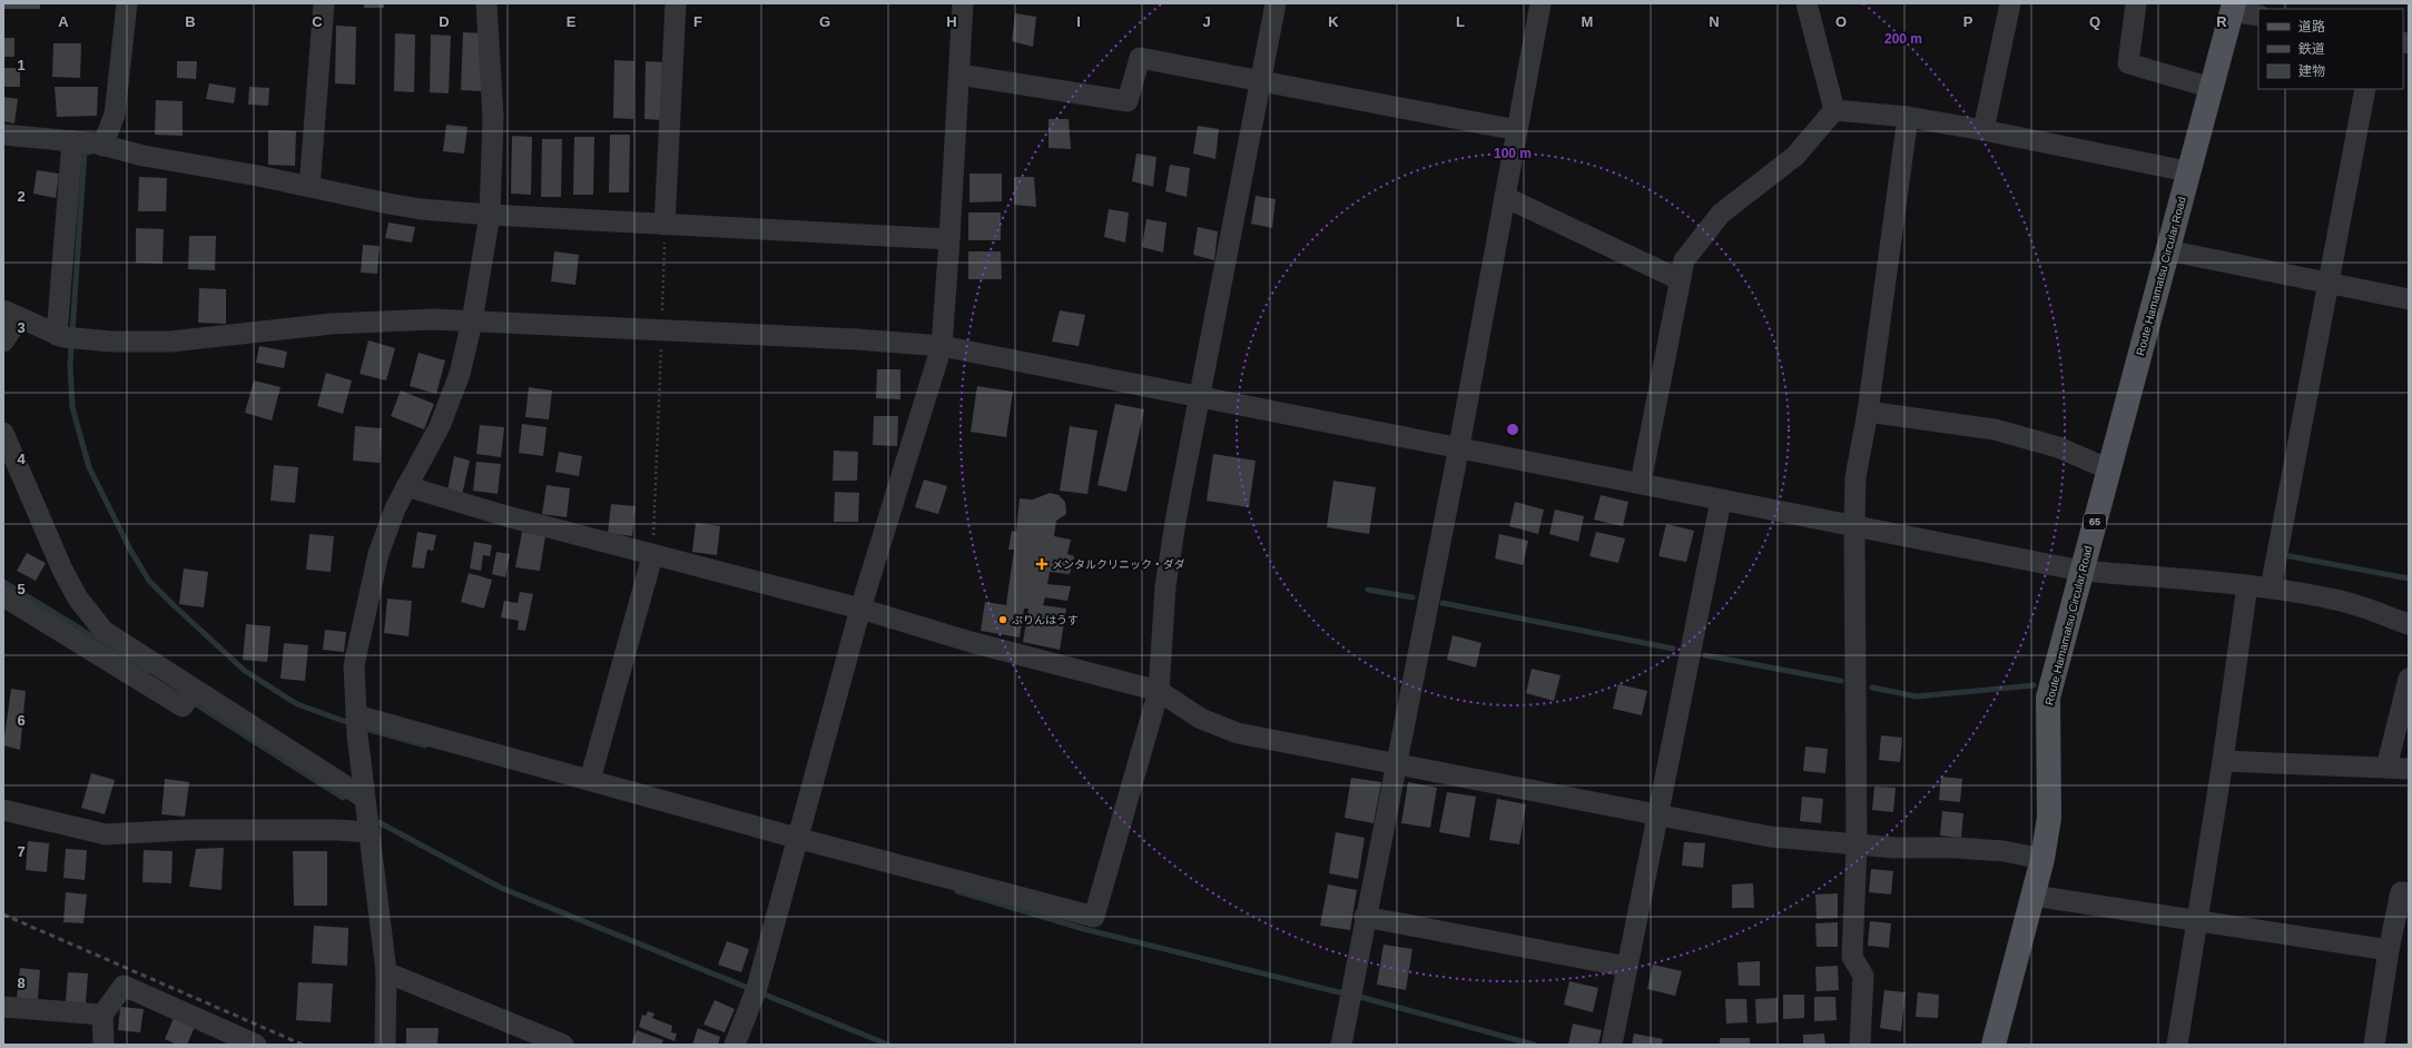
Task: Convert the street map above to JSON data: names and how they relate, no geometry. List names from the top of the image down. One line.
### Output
{"streets":{"main road":["Route Hamamatsu Circular Road","65"]},"places":{"health":["メンタルクリニック・ダダ"],"other":["ぷりんはうす"]},"legend":["道路","鉄道","建物"],"grid":{"columns":["A","B","C","D","E","F","G","H","I","J","K","L","M","N","O","P","Q","R"],"rows":["1","2","3","4","5","6","7","8"]},"rings":["200 m","100 m"]}
